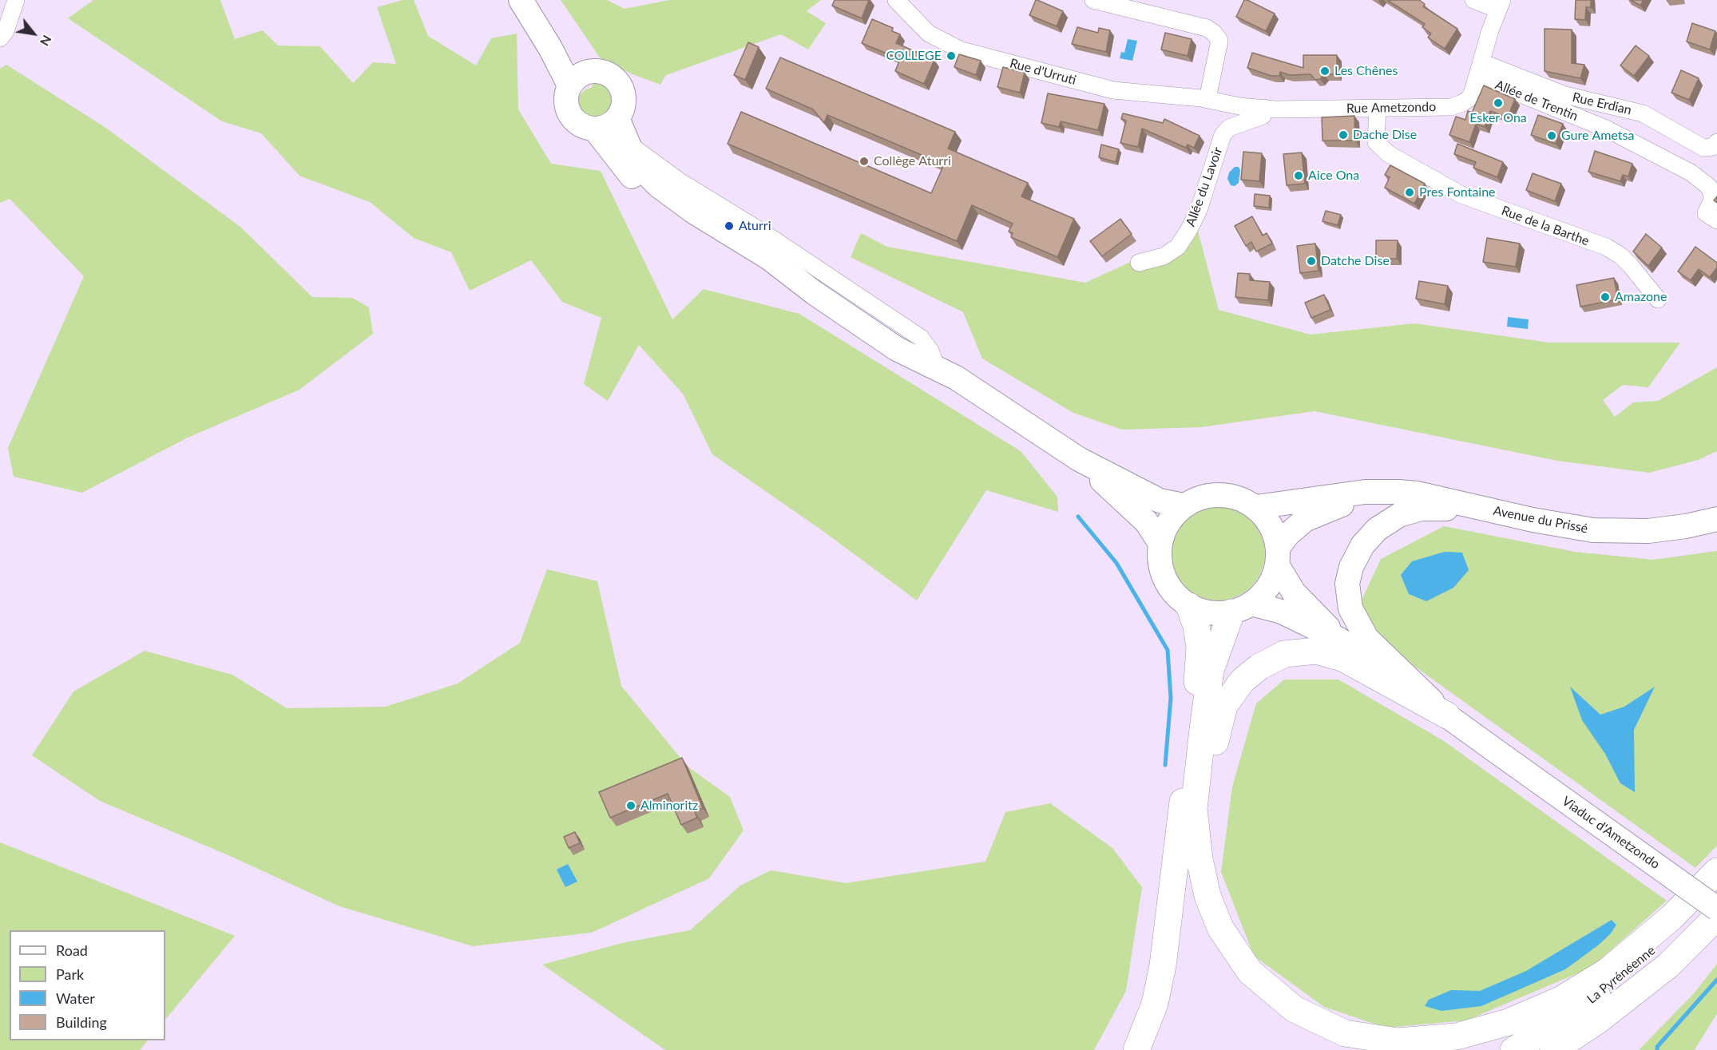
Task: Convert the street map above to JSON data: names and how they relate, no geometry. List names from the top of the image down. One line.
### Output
{"streets":{"highway":["La Pyrénéenne"],"main road":["Avenue du Prissé","Viaduc d'Ametzondo"],"street":["Rue d'Urruti","Allée de Trentin","Rue Erdian","Rue Ametzondo","Allée du Lavoir","Rue de la Barthe"]},"crossings":[["Rue d'Urruti","Rue Ametzondo"],["Allée de Trentin","Rue Erdian"],["Allée de Trentin","Rue Ametzondo"],["Rue Erdian","Rue Ametzondo"],["Rue Ametzondo","Allée du Lavoir"],["Rue Ametzondo","Rue de la Barthe"]],"places":["COLLEGE","Les Chênes","Esker Ona","Dache Dise","Gure Ametsa","Collège Aturri","Aice Ona","Pres Fontaine","Aturri","Datche Dise","Amazone","Alminoritz"],"legend":["Road","Park","Water","Building"],"north":"bottom right"}
